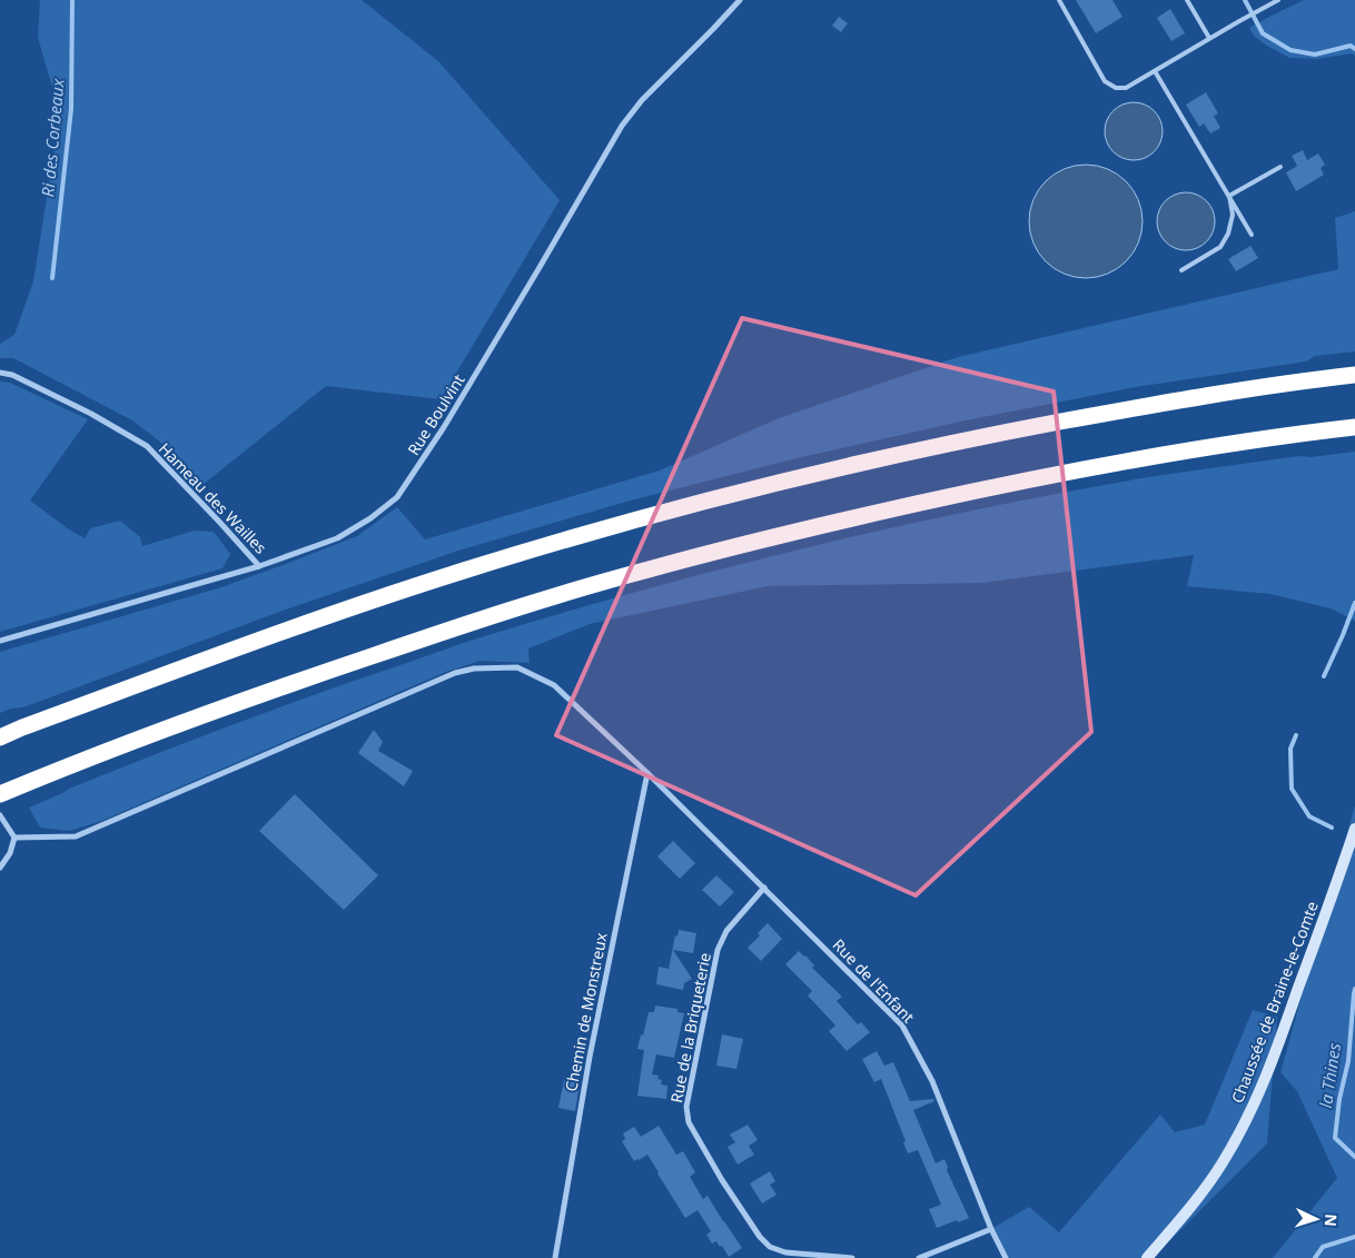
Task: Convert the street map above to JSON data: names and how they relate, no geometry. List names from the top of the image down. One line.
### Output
{"streets":{"main road":["Chaussée de Braine-le-Comte"],"street":["Rue Boulvint","Hameau des Wailles","Rue de l'Enfant","Chemin de Monstreux","Rue de la Briqueterie"]},"crossings":[["Rue Boulvint","Hameau des Wailles"],["Rue de l'Enfant","Chemin de Monstreux"],["Rue de l'Enfant","Rue de la Briqueterie"]],"water":["Ri des Corbeaux","la Thines"],"north":"right"}
